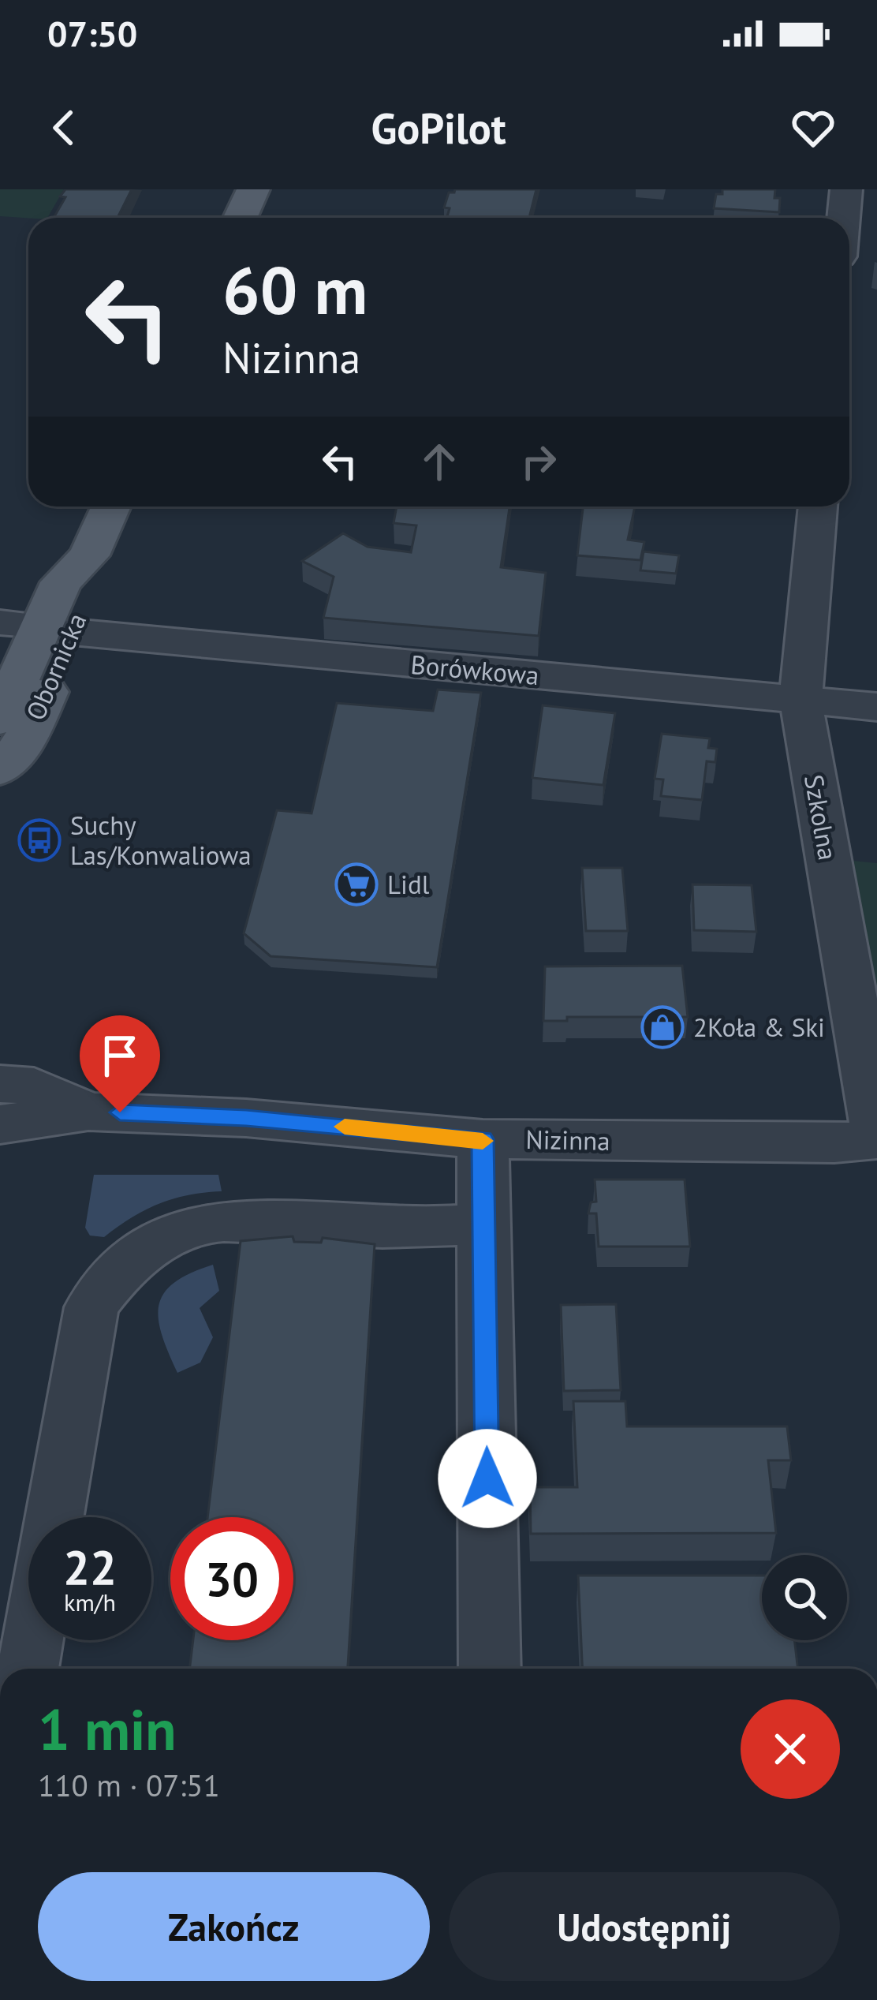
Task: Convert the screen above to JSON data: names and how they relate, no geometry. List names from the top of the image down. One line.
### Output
{"streets":{"main road":["Obornicka"],"street":["Borówkowa","Szkolna","Nizinna"]},"crossings":[["Obornicka","Borówkowa"],["Borówkowa","Szkolna"],["Szkolna","Nizinna"]],"places":{"bus stop":["Suchy Las/Konwaliowa"],"supermarket":["Lidl"],"shop":["2Koła & Ski"]},"page":{"status":"07:50","header":"GoPilot","turn":["60 m","Nizinna"],"speed":"22 km/h","limit":"30","heading":["1 min","110 m · 07:51"],"buttons":["Zakończ","Udostępnij"]}}
